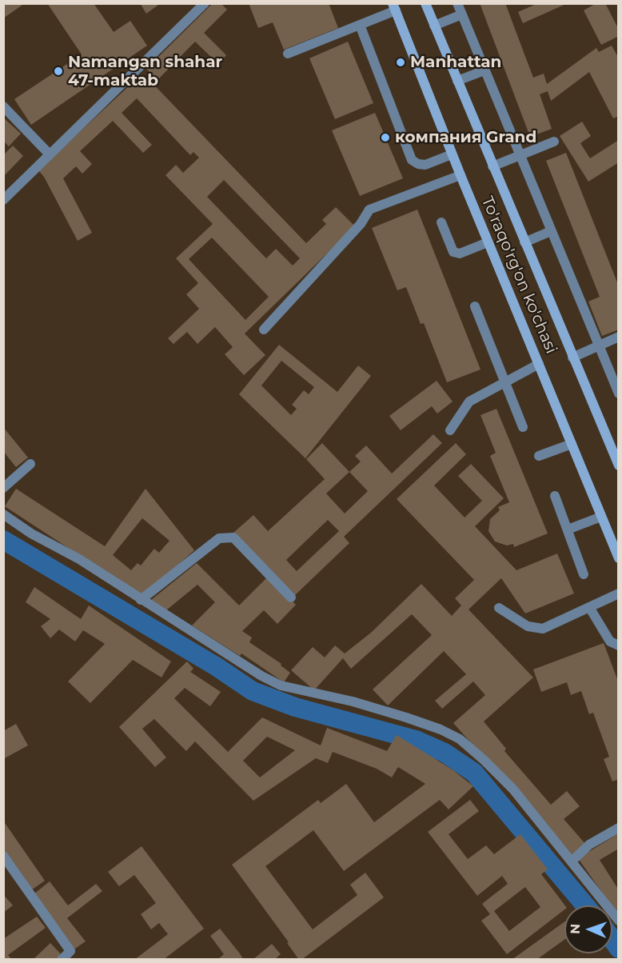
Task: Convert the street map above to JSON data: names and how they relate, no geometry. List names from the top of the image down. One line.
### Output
{"streets":{"main road":["To'raqo'rg'on ko'chasi"]},"places":["Manhattan","Namangan shahar 47-maktab","компания Grand"],"north":"left"}
